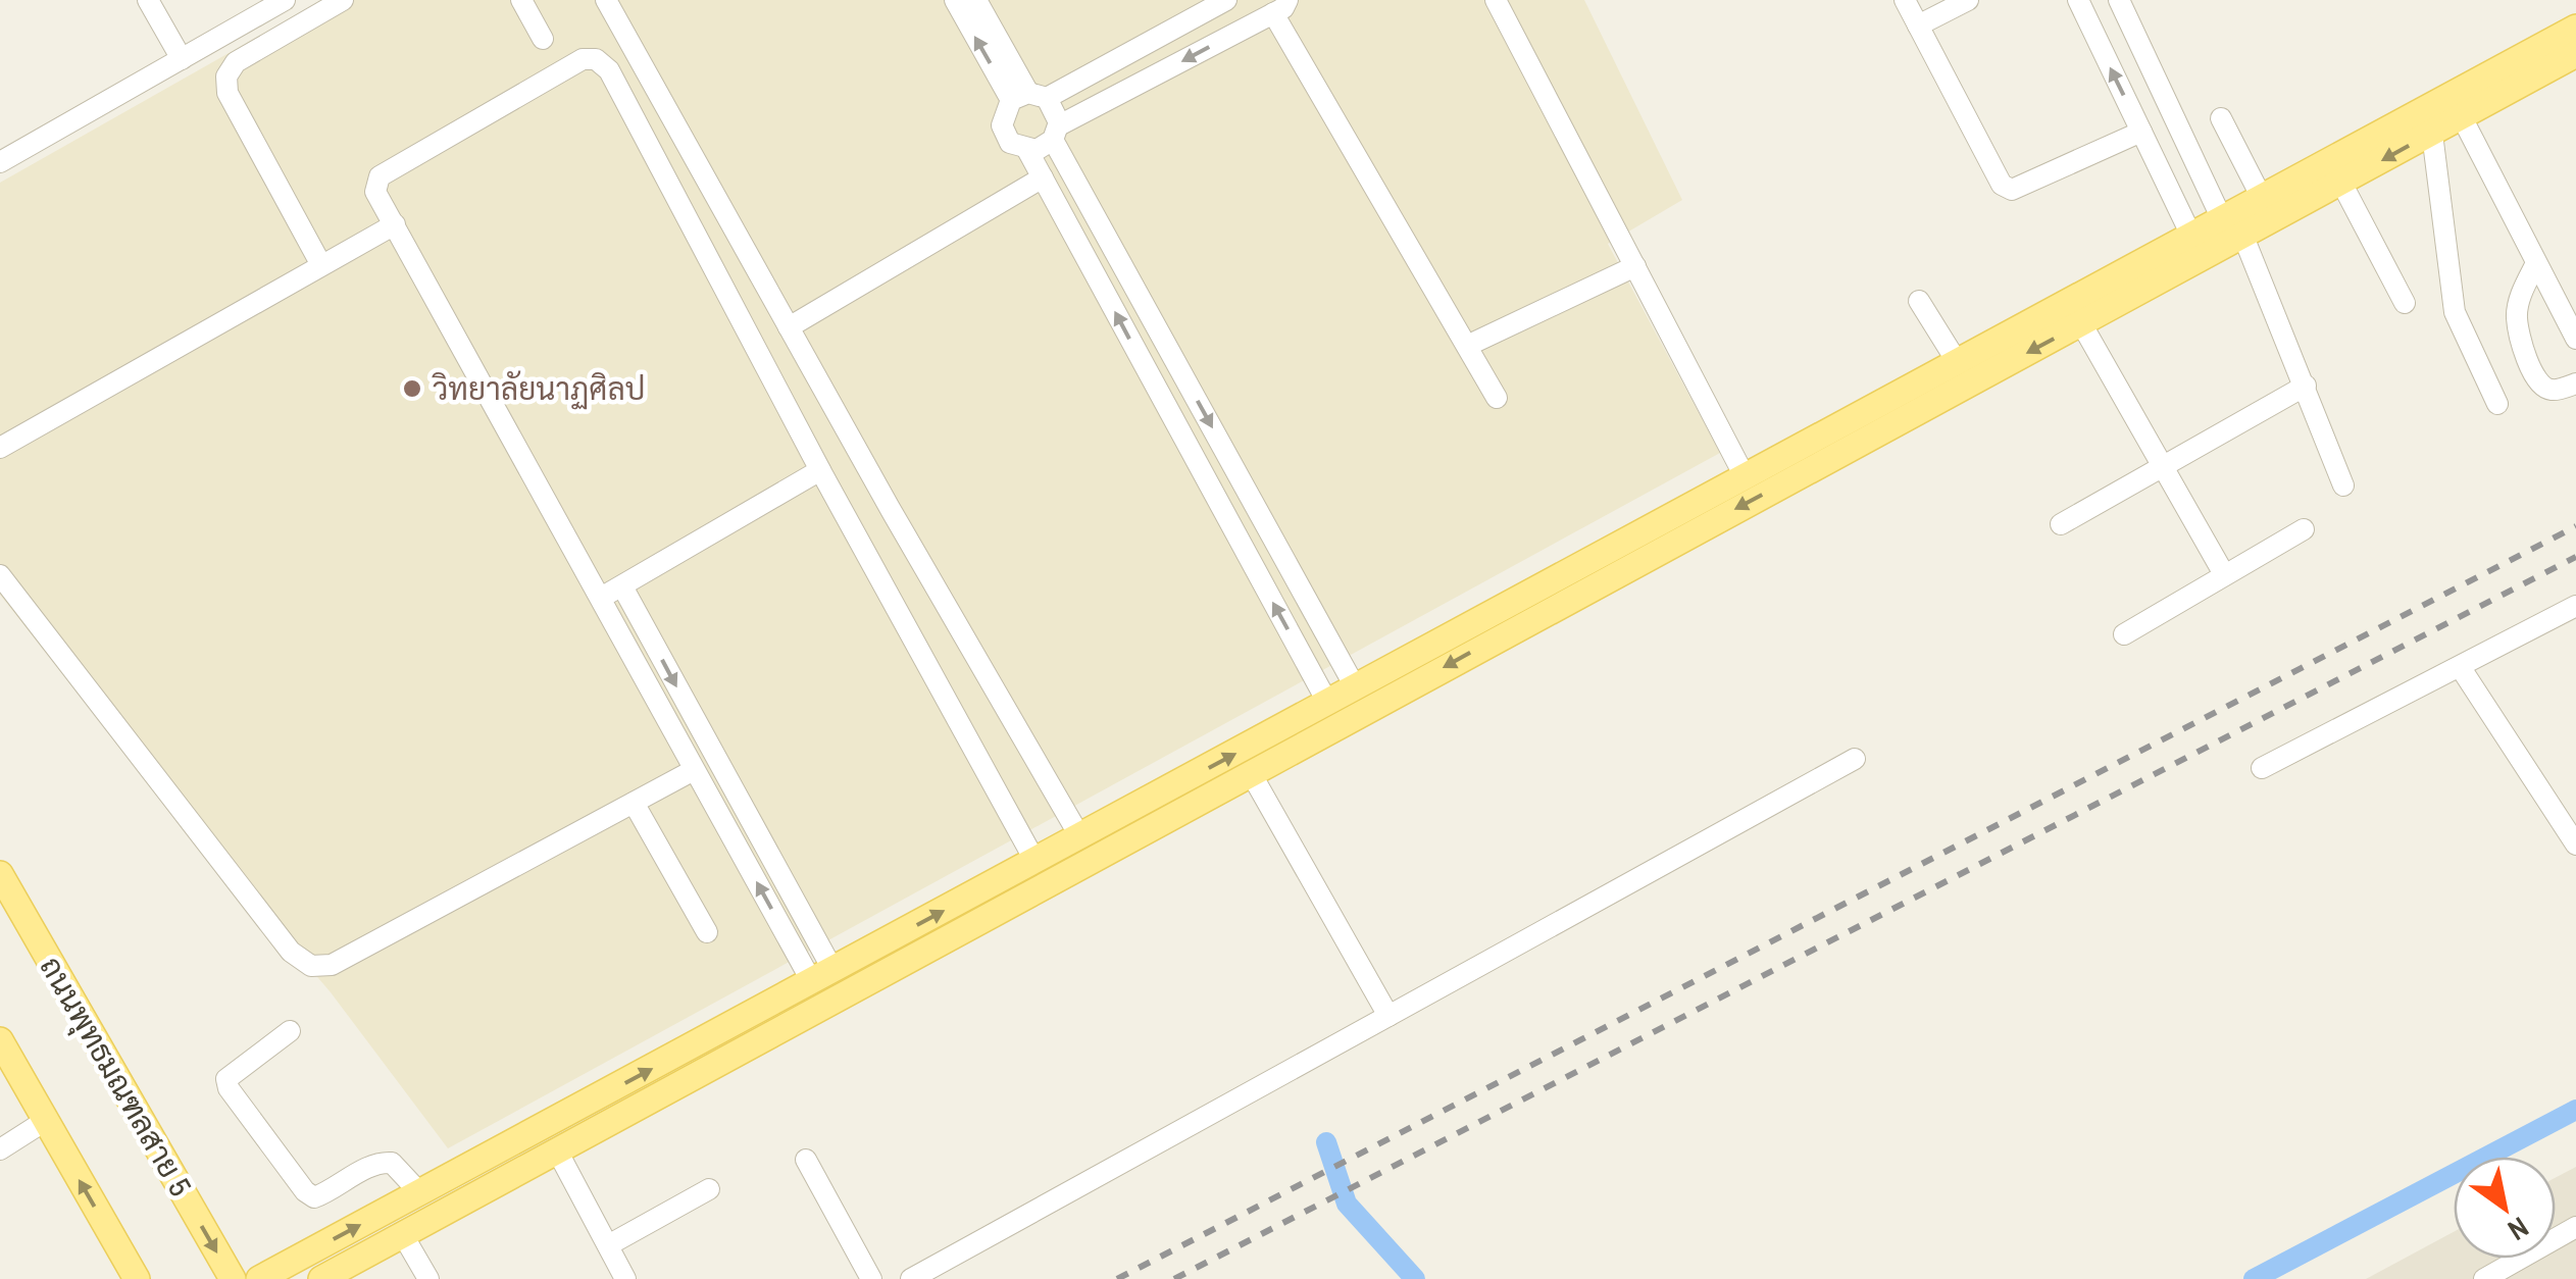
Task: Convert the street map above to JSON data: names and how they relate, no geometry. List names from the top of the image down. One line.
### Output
{"streets":{"main road":["ถนนพุทธมณฑลสาย 5"]},"places":["วิทยาลัยนาฏศิลป"],"north":"bottom right"}
